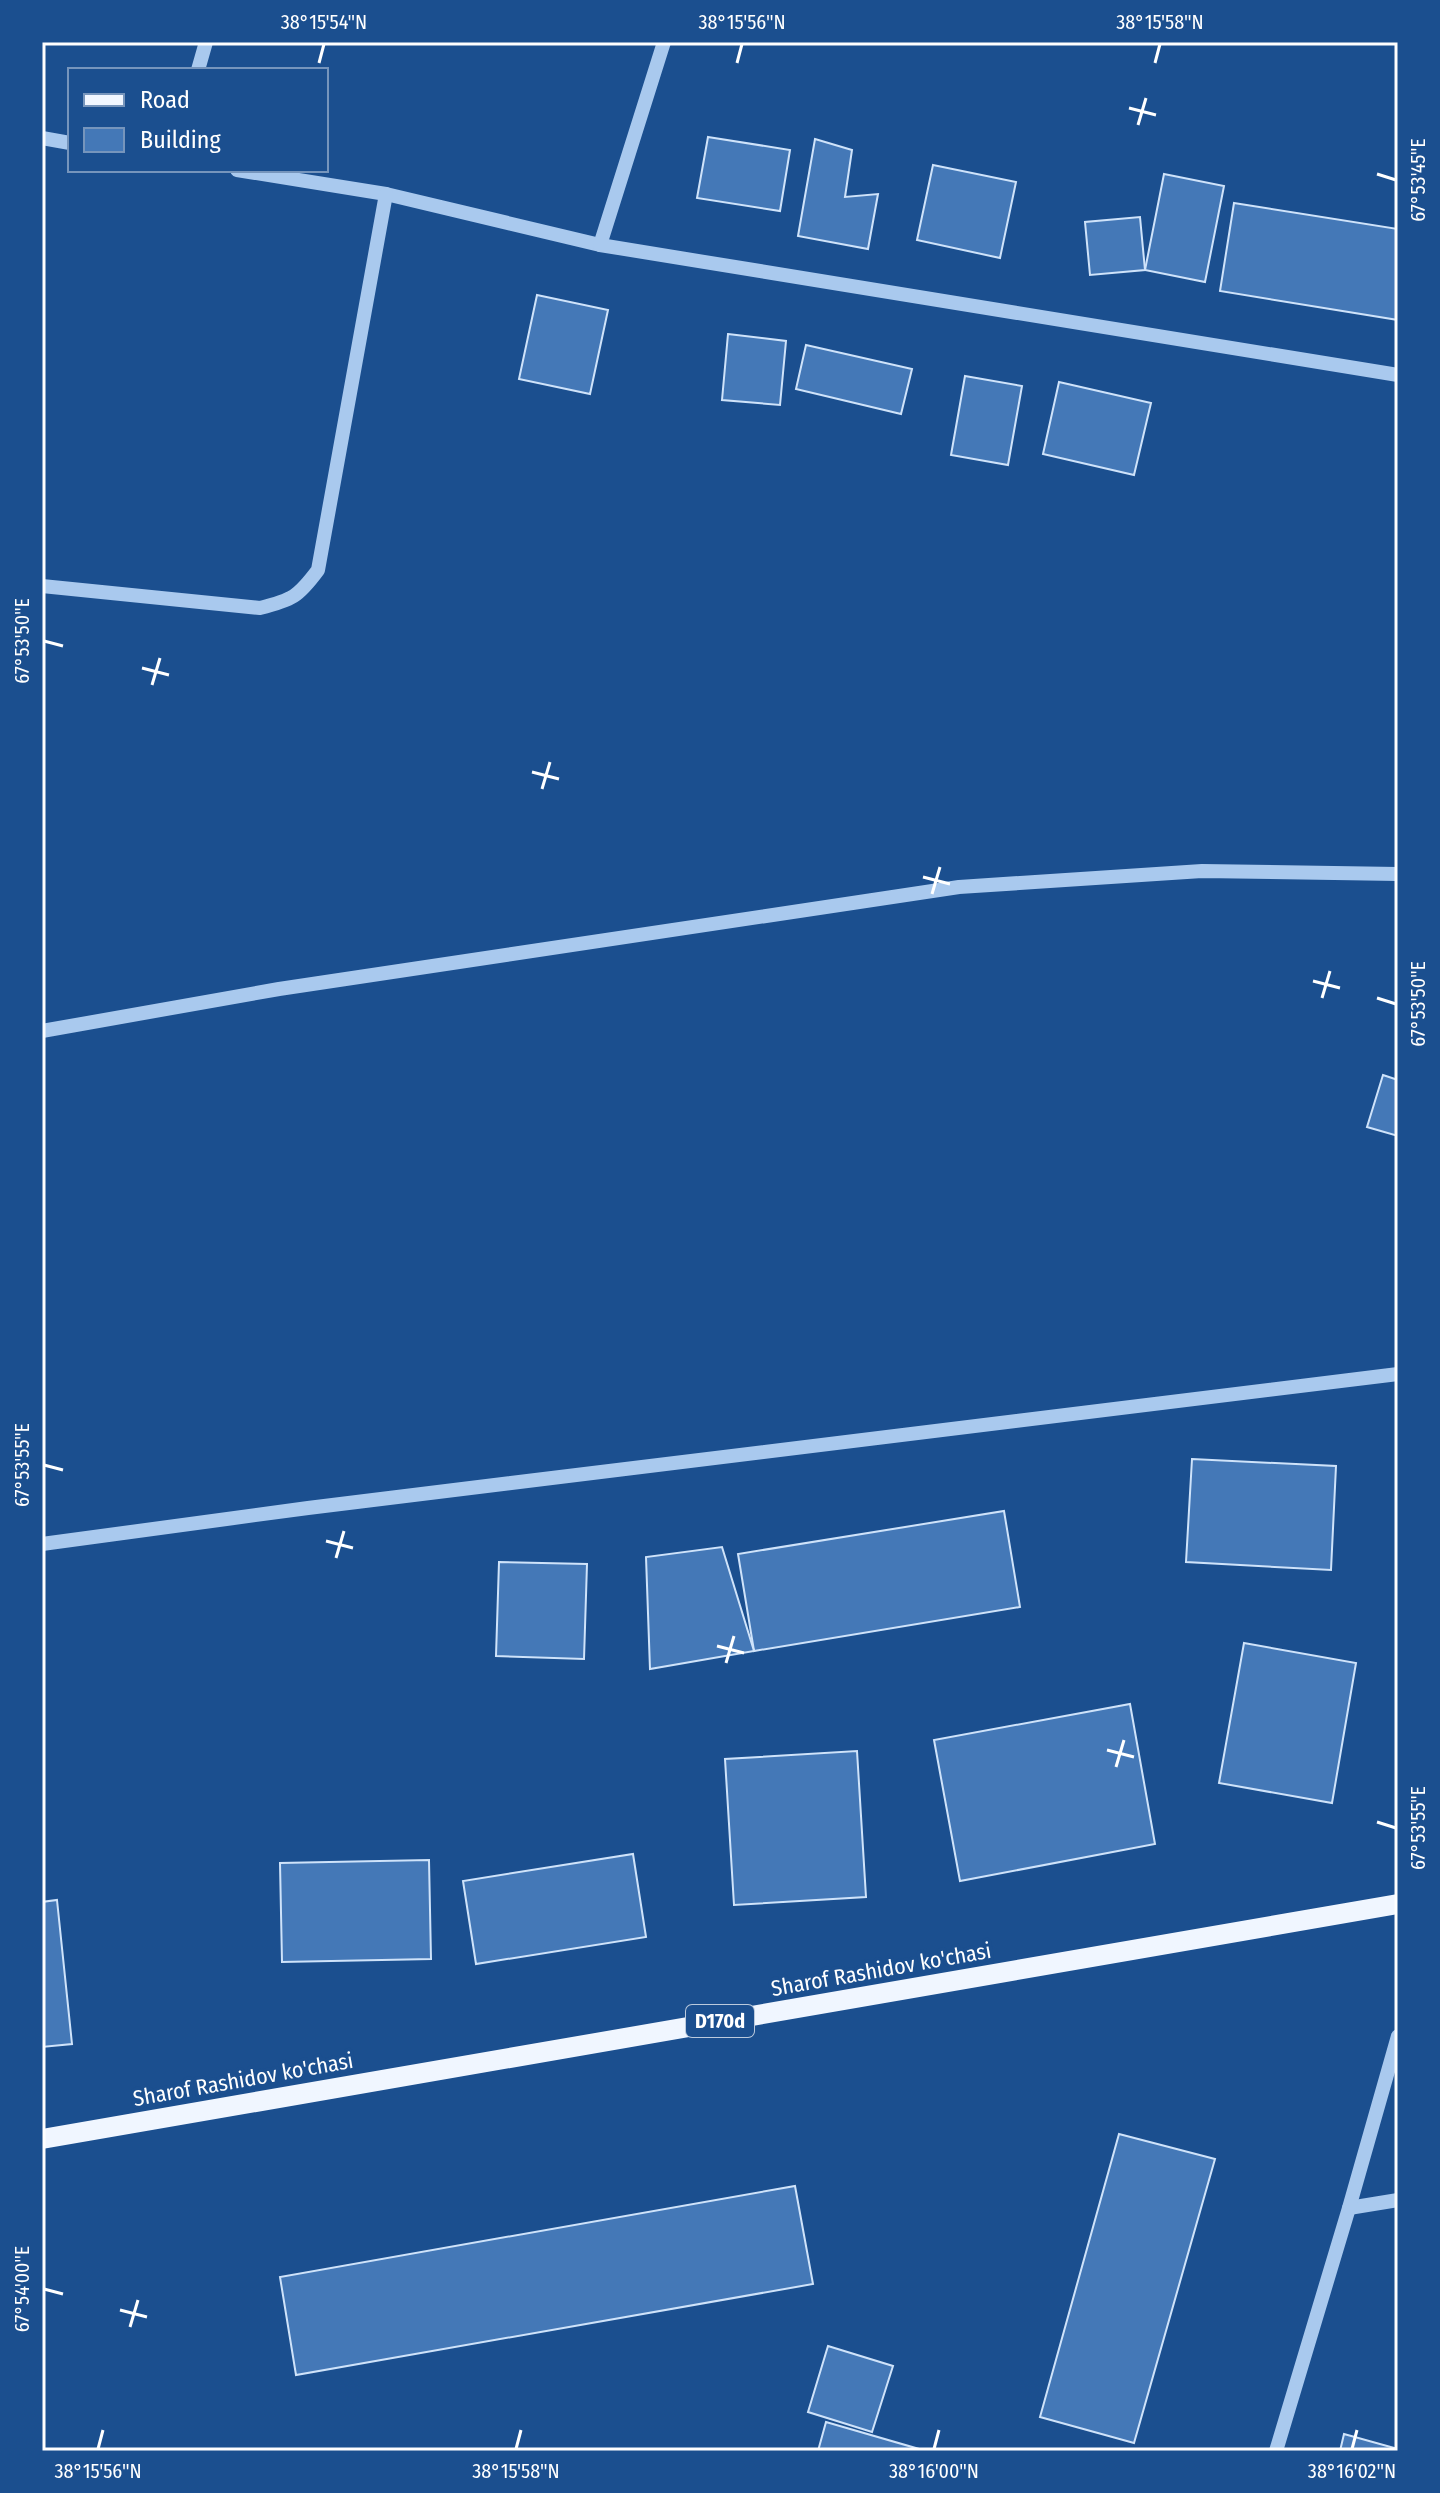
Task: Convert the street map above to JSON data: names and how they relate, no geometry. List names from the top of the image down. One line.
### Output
{"streets":{"main road":["Sharof Rashidov ko'chasi","D170d"]},"legend":["Road","Building"],"coordinates":["38°15'54\"N","38°15'56\"N","38°15'58\"N","67°53'45\"E","67°53'50\"E","67°53'55\"E","67°54'00\"E","38°16'00\"N","38°16'02\"N"]}
